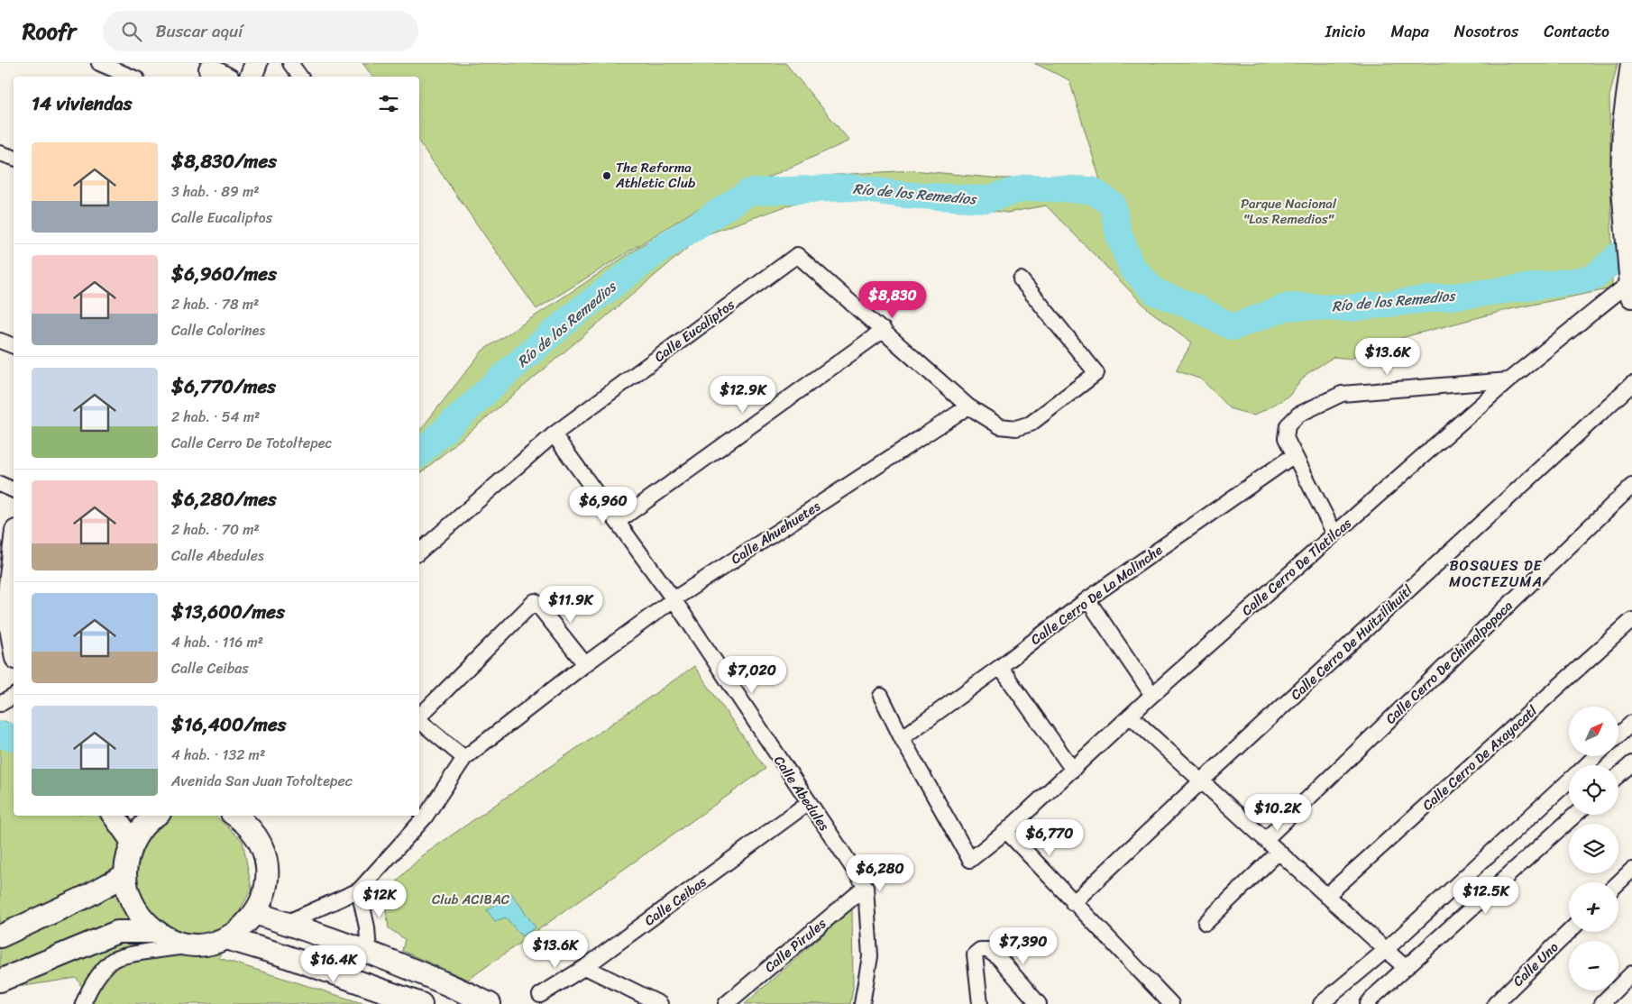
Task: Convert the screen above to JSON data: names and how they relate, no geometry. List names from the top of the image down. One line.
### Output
{"streets":{"street":["Calle Eucaliptos","Calle Ahuehuetes","Calle Cerro De Tlatilcas","Calle Cerro De La Malinche","Calle Cerro De Huitzilihuitl","Calle Cerro De Chimalpopoca","Calle Cerro De Axayacatl","Calle Abedules","Calle Ceibas","Calle Pirules","Calle Uno"]},"crossings":[["Calle Eucaliptos","Calle Ahuehuetes"],["Calle Eucaliptos","Calle Abedules"],["Calle Ahuehuetes","Calle Abedules"],["Calle Cerro De Tlatilcas","Calle Cerro De La Malinche"],["Calle Abedules","Calle Ceibas"],["Calle Abedules","Calle Pirules"]],"districts":["BOSQUES DE MOCTEZUMA"],"water":["Río de los Remedios"],"parks":["Parque Nacional \"Los Remedios\"","Club ACIBAC"],"places":["The Reforma Athletic Club"],"north":"top right","page":{"header":"Roofr","search":"Buscar aquí","nav":["Inicio","Mapa","Nosotros","Contacto"],"heading":"14 viviendas","list":[{"name":"$8,830/mes","note":"3 hab. · 89 m² · Calle Eucaliptos"},{"name":"$6,960/mes","note":"2 hab. · 78 m² · Calle Colorines"},{"name":"$6,770/mes","note":"2 hab. · 54 m² · Calle Cerro De Totoltepec"},{"name":"$6,280/mes","note":"2 hab. · 70 m² · Calle Abedules"},{"name":"$13,600/mes","note":"4 hab. · 116 m² · Calle Ceibas"},{"name":"$16,400/mes","note":"4 hab. · 132 m² · Avenida San Juan Totoltepec"}],"price":["$8,830","$13.6K","$12.9K","$6,960","$11.9K","$7,020","$10.2K","$6,770","$6,280","$12.5K","$12K","$7,390","$13.6K","$16.4K"],"map_buttons":["+","−"]}}
